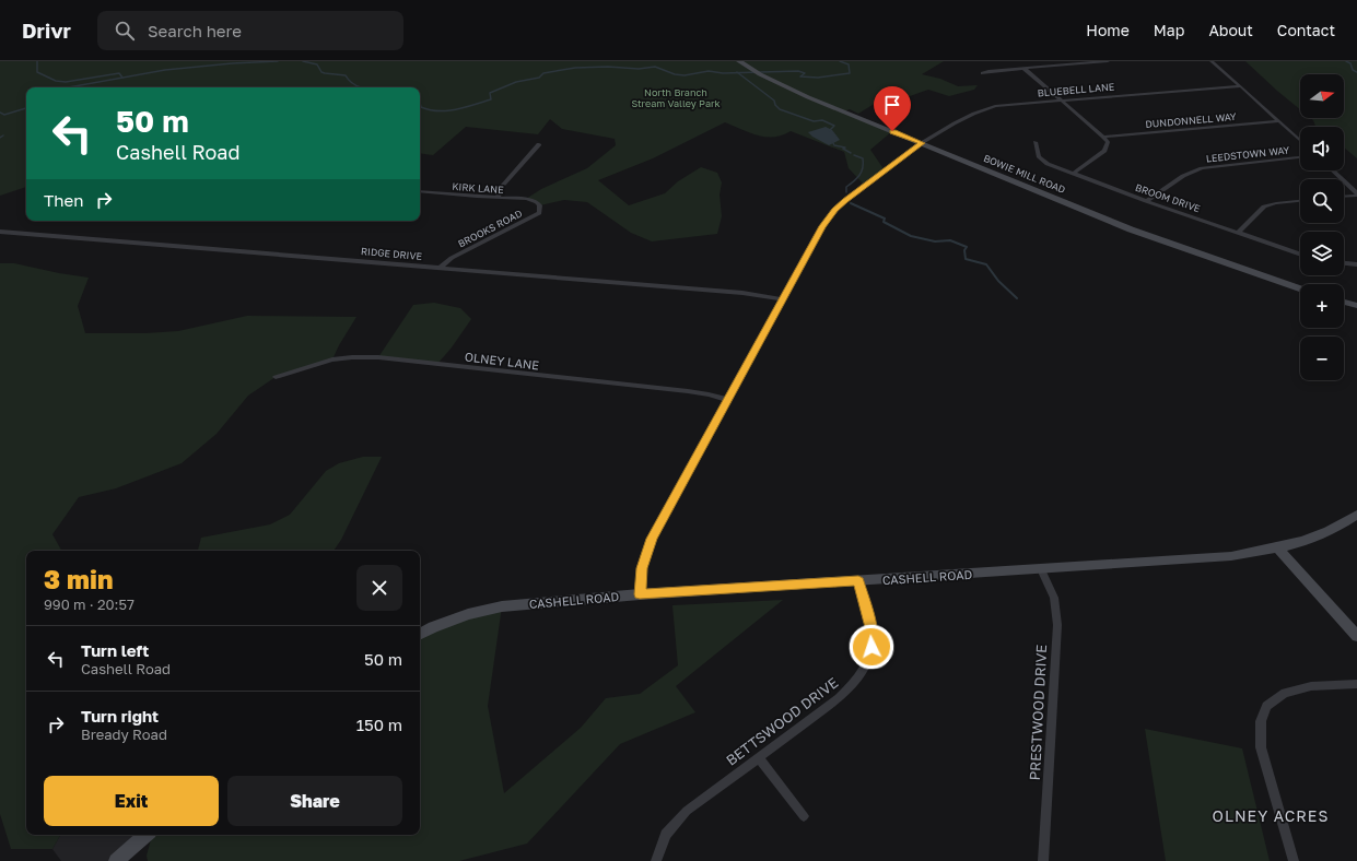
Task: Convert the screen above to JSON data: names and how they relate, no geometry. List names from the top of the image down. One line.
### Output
{"streets":{"street":["BLUEBELL LANE","DUNDONNELL WAY","LEEDSTOWN WAY","BOWIE MILL ROAD","KIRK LANE","BROOM DRIVE","BROOKS ROAD","RIDGE DRIVE","OLNEY LANE","CASHELL ROAD","PRESTWOOD DRIVE","BETTSWOOD DRIVE"]},"crossings":[["BLUEBELL LANE","BOWIE MILL ROAD"],["BLUEBELL LANE","RIDGE DRIVE"],["BLUEBELL LANE","OLNEY LANE"],["BLUEBELL LANE","CASHELL ROAD"],["LEEDSTOWN WAY","BROOM DRIVE"],["KIRK LANE","BROOKS ROAD"],["BROOKS ROAD","RIDGE DRIVE"],["CASHELL ROAD","PRESTWOOD DRIVE"],["CASHELL ROAD","BETTSWOOD DRIVE"]],"districts":["OLNEY ACRES"],"parks":["North Branch Stream Valley Park"],"north":"right","page":{"header":"Drivr","search":"Search here","nav":["Home","Map","About","Contact"],"map_buttons":["+","−"],"turn":["50 m","Cashell Road"],"then":"Then","heading":["3 min","990 m · 20:57"],"list":[{"name":"Turn left","note":"Cashell Road","value":"50 m"},{"name":"Turn right","note":"Bready Road","value":"150 m"}],"buttons":["Exit","Share"]}}
